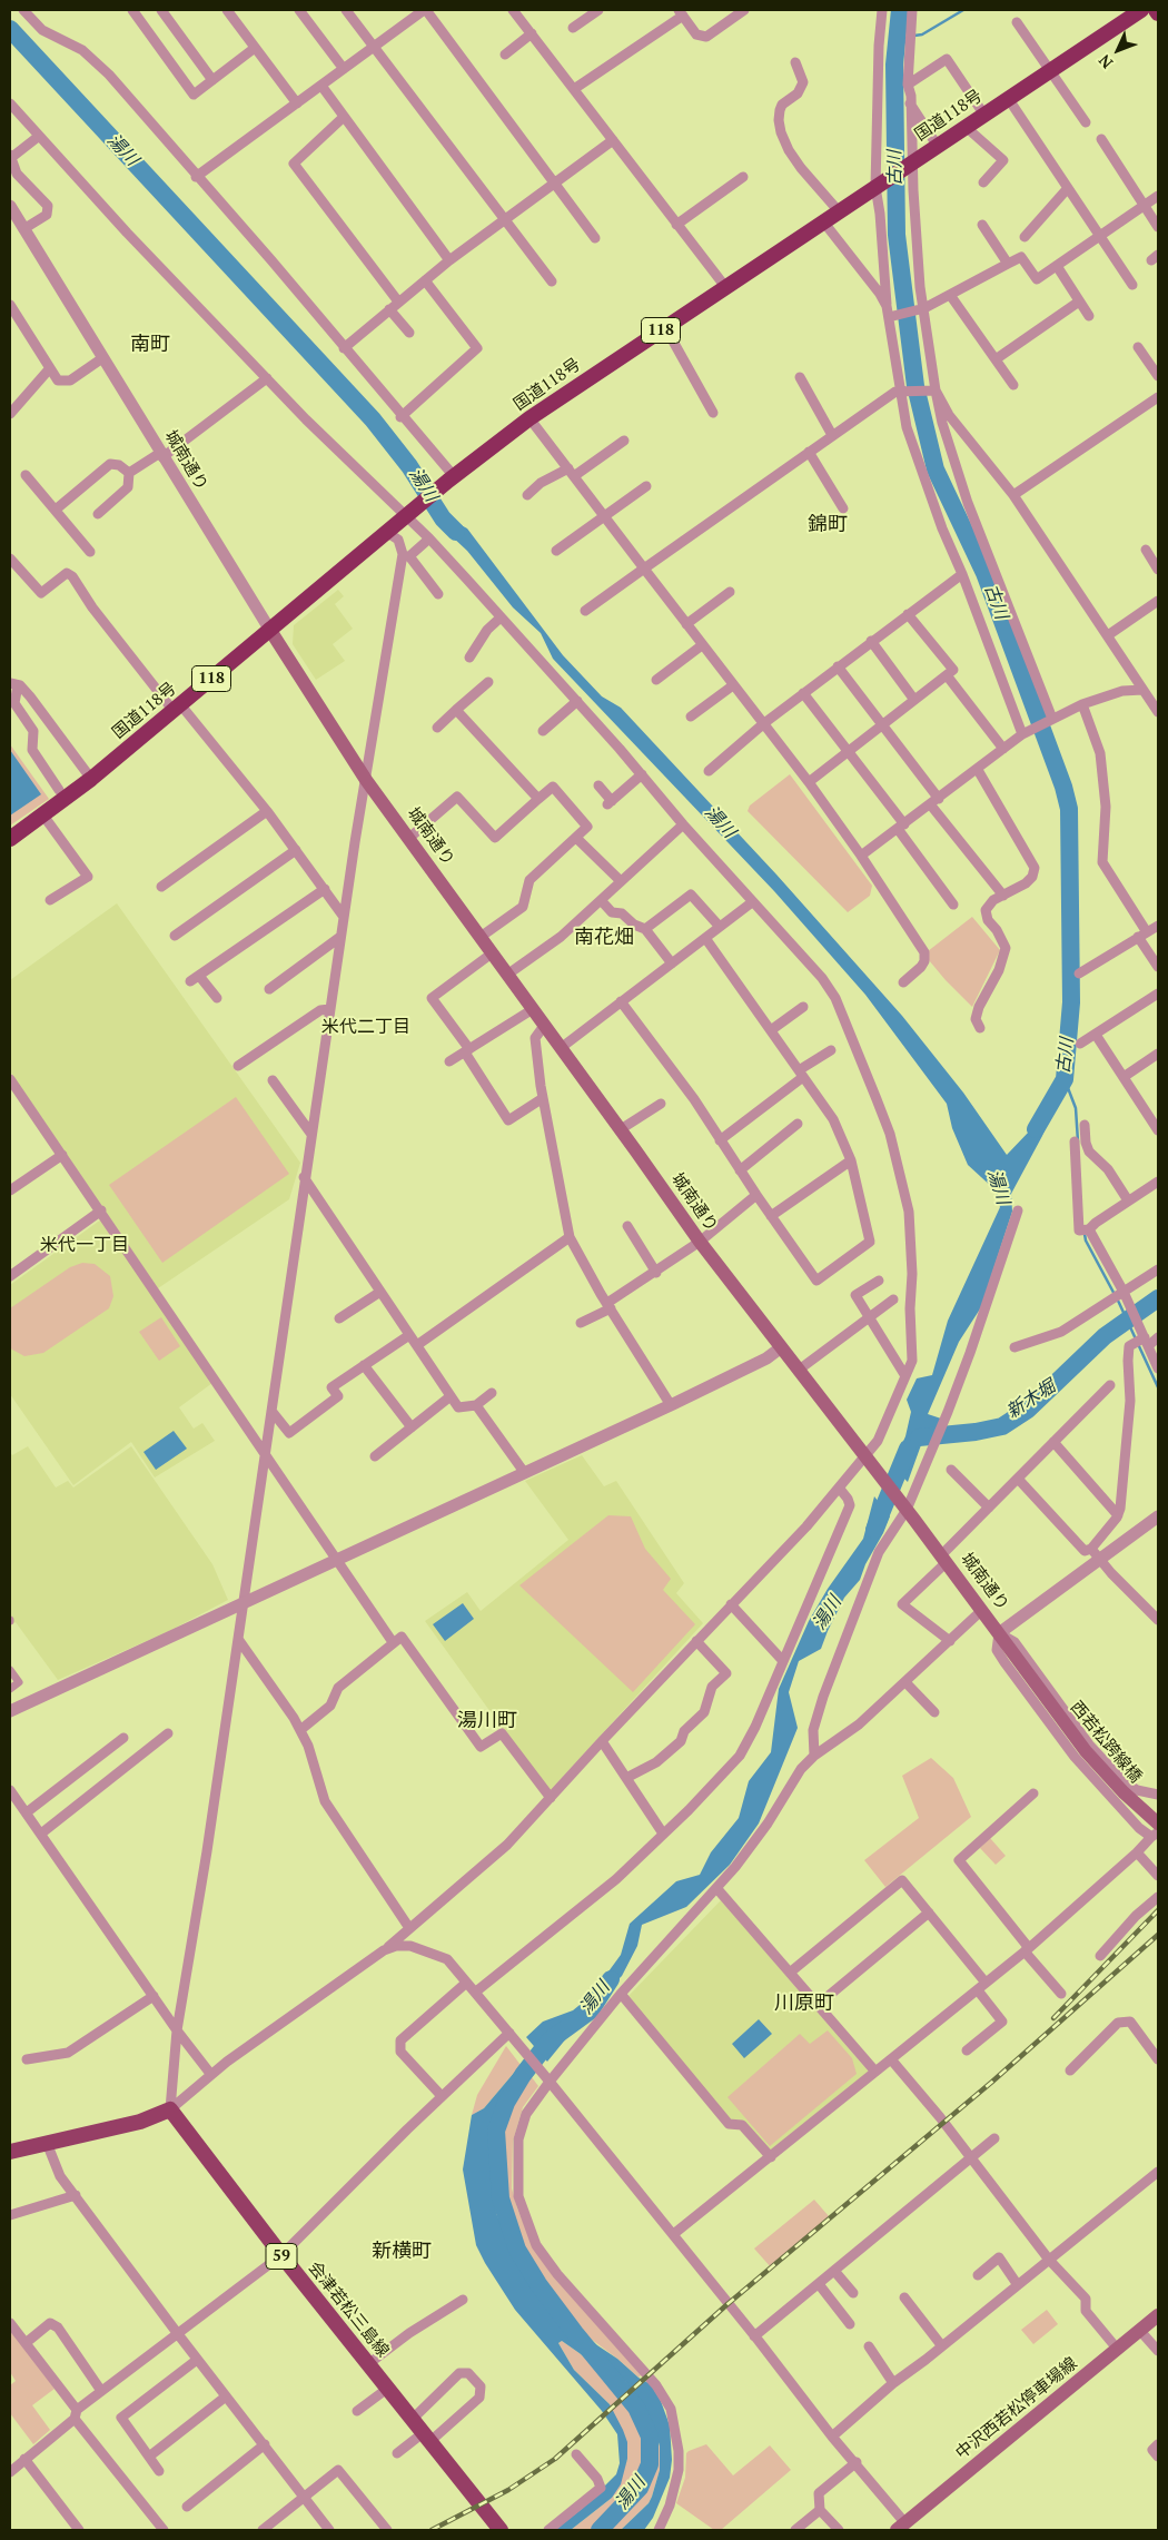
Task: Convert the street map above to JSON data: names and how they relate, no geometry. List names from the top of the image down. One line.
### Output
{"streets":{"highway":["国道118号","118"],"main road":["城南通り","西若松跨線橋","59","会津若松三島線","中沢西若松停車場線"]},"crossings":[["国道118号","城南通り"],["城南通り","西若松跨線橋"]],"districts":["南町","錦町","南花畑","米代二丁目","米代一丁目","湯川町","川原町","新横町"],"water":["湯川","古川","新木堀"],"north":"bottom left"}
